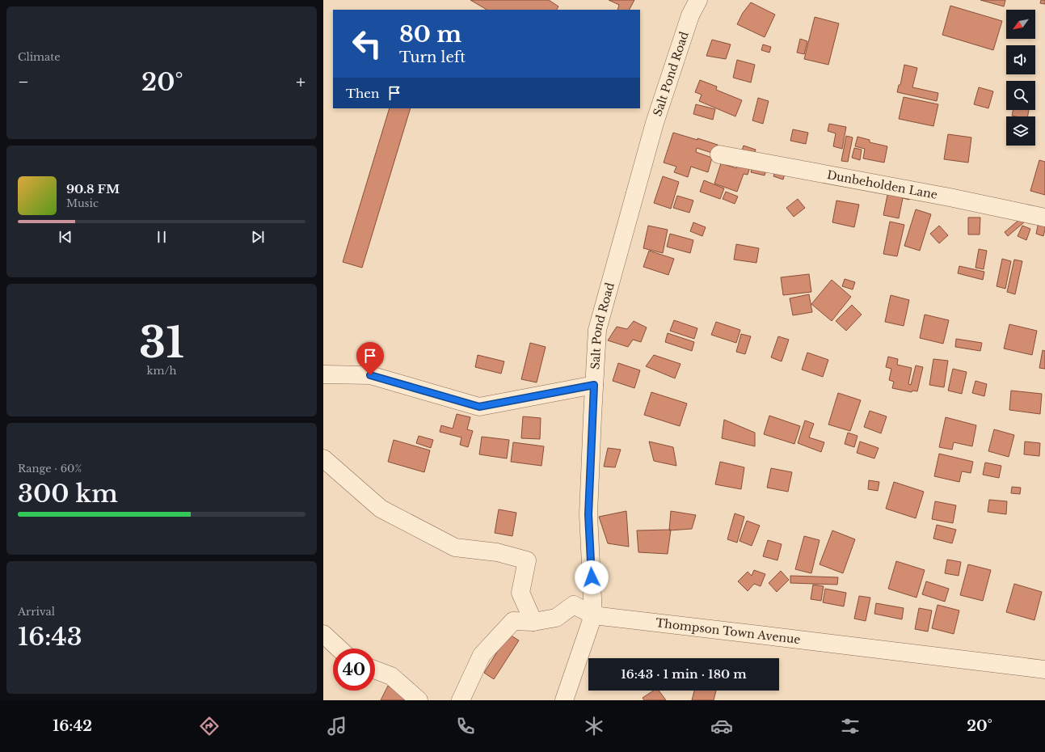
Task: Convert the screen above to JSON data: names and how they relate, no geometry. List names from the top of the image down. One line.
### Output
{"streets":{"street":["Salt Pond Road","Dunbeholden Lane","Thompson Town Avenue"]},"crossings":[["Salt Pond Road","Thompson Town Avenue"]],"north":"bottom left","page":{"tile":["Climate",["31","km/h"],["Range · 60%","300 km"],["Arrival","16:43"]],"turn":["80 m","Turn left"],"heat":["−","20°","+"],"then":"Then","song":["90.8 FM","Music"],"limit":"40","trip":"16:43 · 1 min · 180 m","tabs":["16:42","20°"]}}
